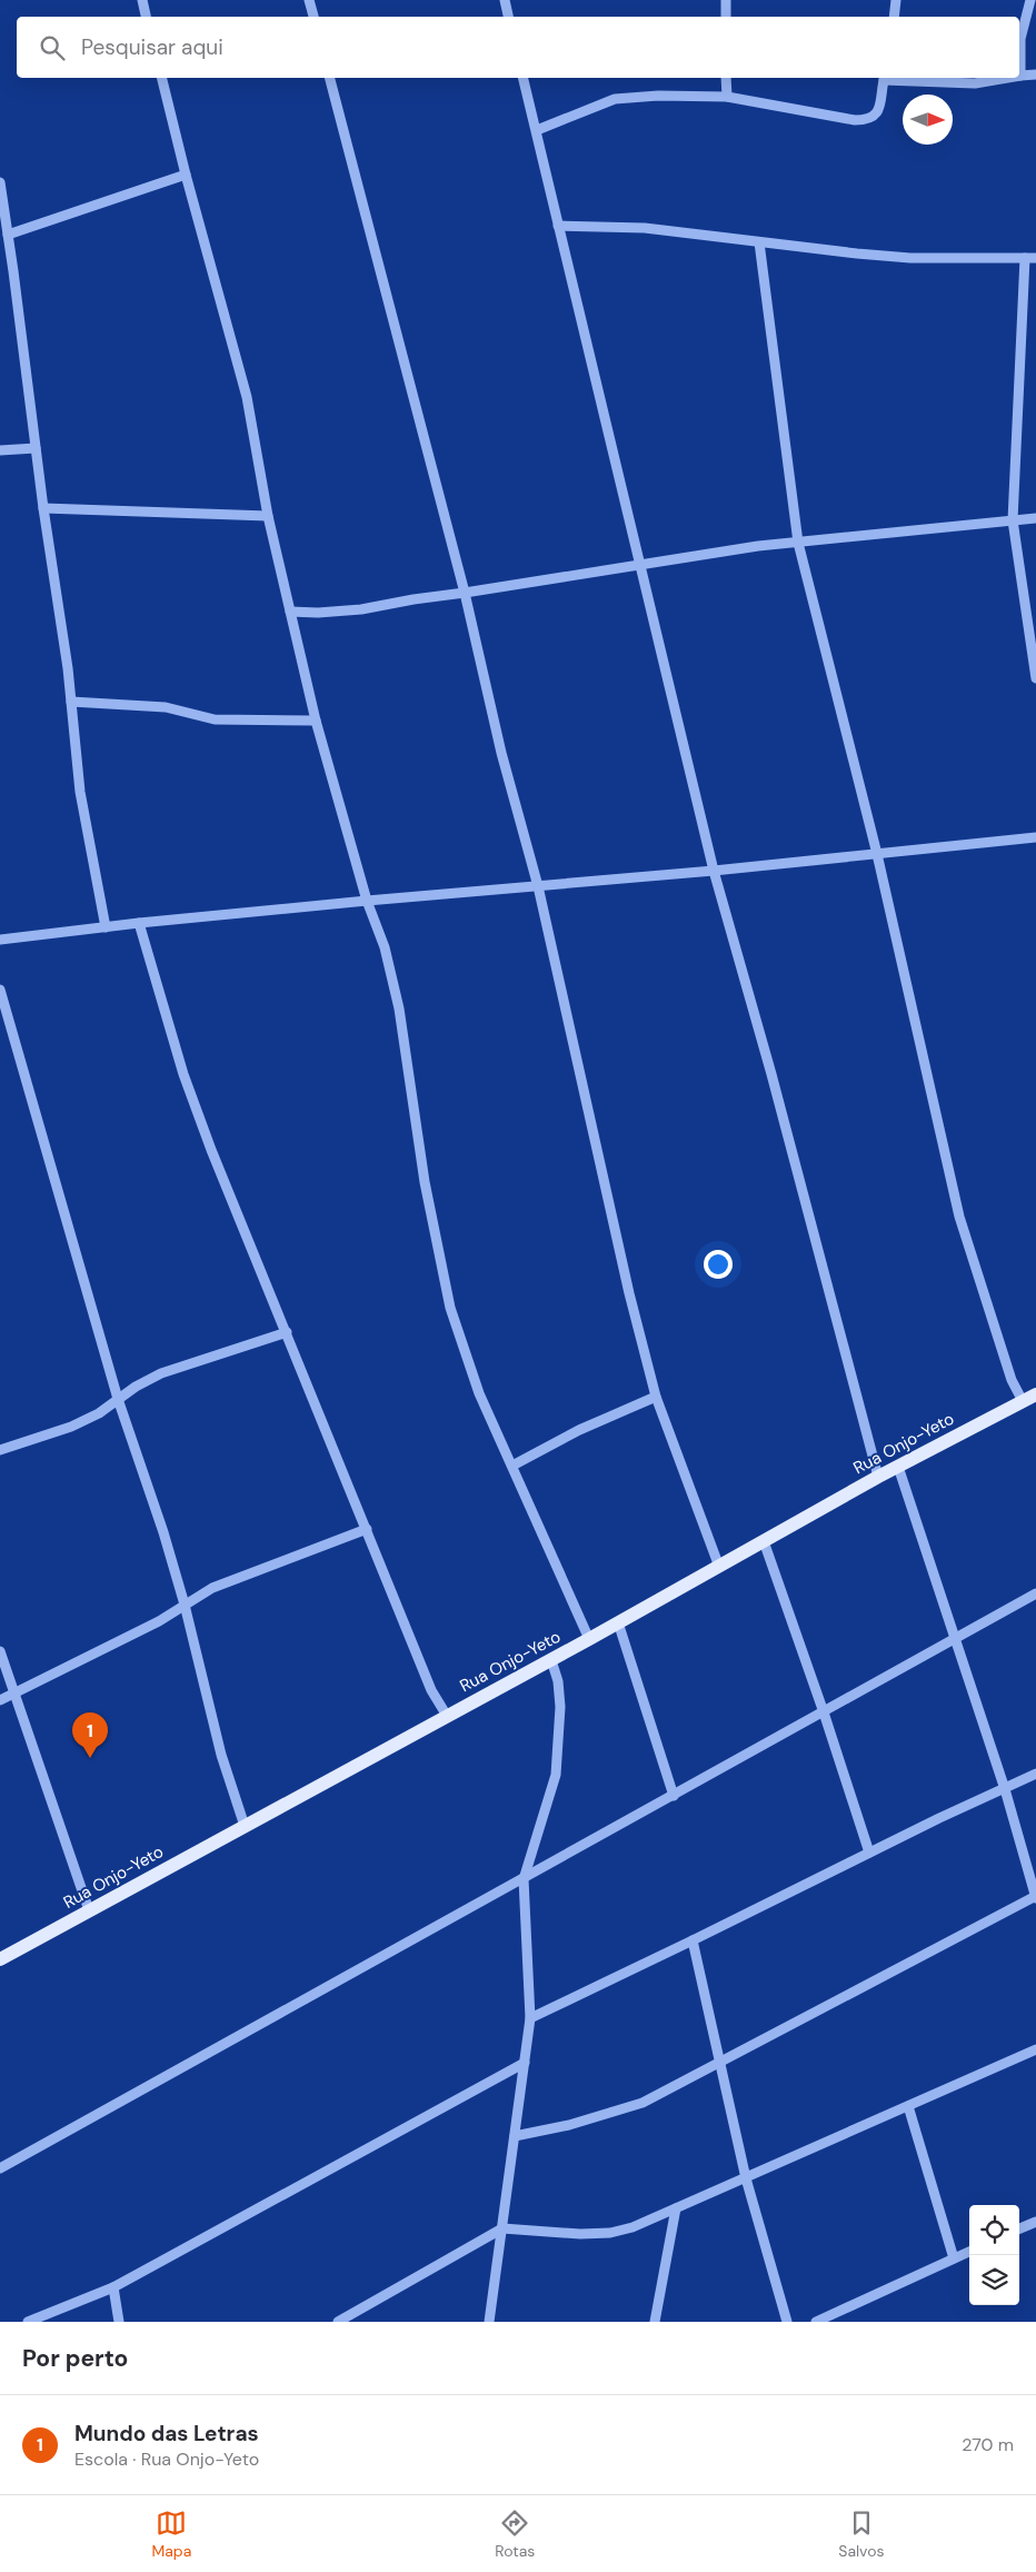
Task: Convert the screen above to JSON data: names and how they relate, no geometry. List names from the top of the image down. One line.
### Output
{"streets":{"main road":["Rua Onjo-Yeto"]},"north":"right","page":{"search":"Pesquisar aqui","pins":"1","heading":"Por perto","list":[{"mark":"1","name":"Mundo das Letras","note":"Escola · Rua Onjo-Yeto","value":"270 m"}],"nav":["Mapa","Rotas","Salvos"]}}
